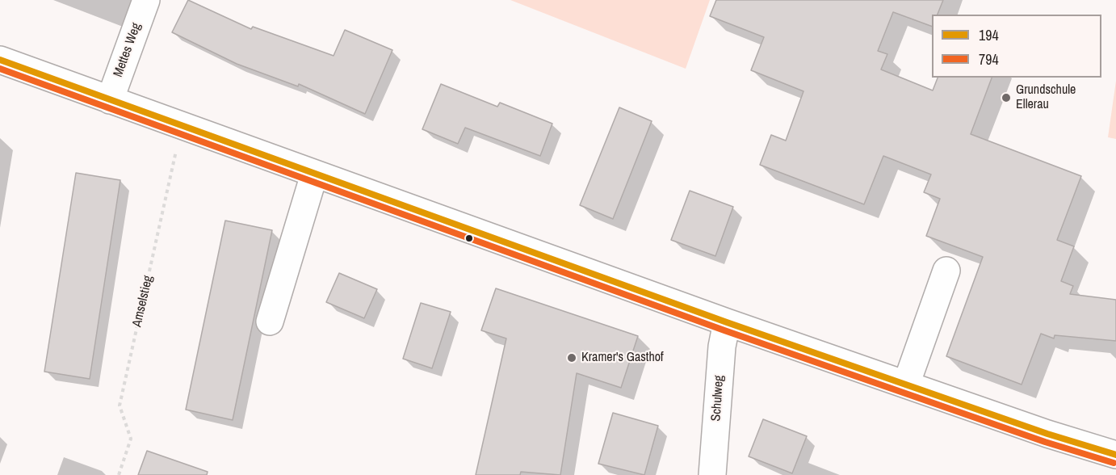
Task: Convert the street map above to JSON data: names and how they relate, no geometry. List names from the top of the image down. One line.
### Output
{"streets":{"street":["Mettes Weg","Schulweg"],"path":["Amselstieg"]},"places":["Grundschule Ellerau","Kramer's Gasthof"],"lines":["transit line 194","transit line 794"],"legend":["194","794"]}
